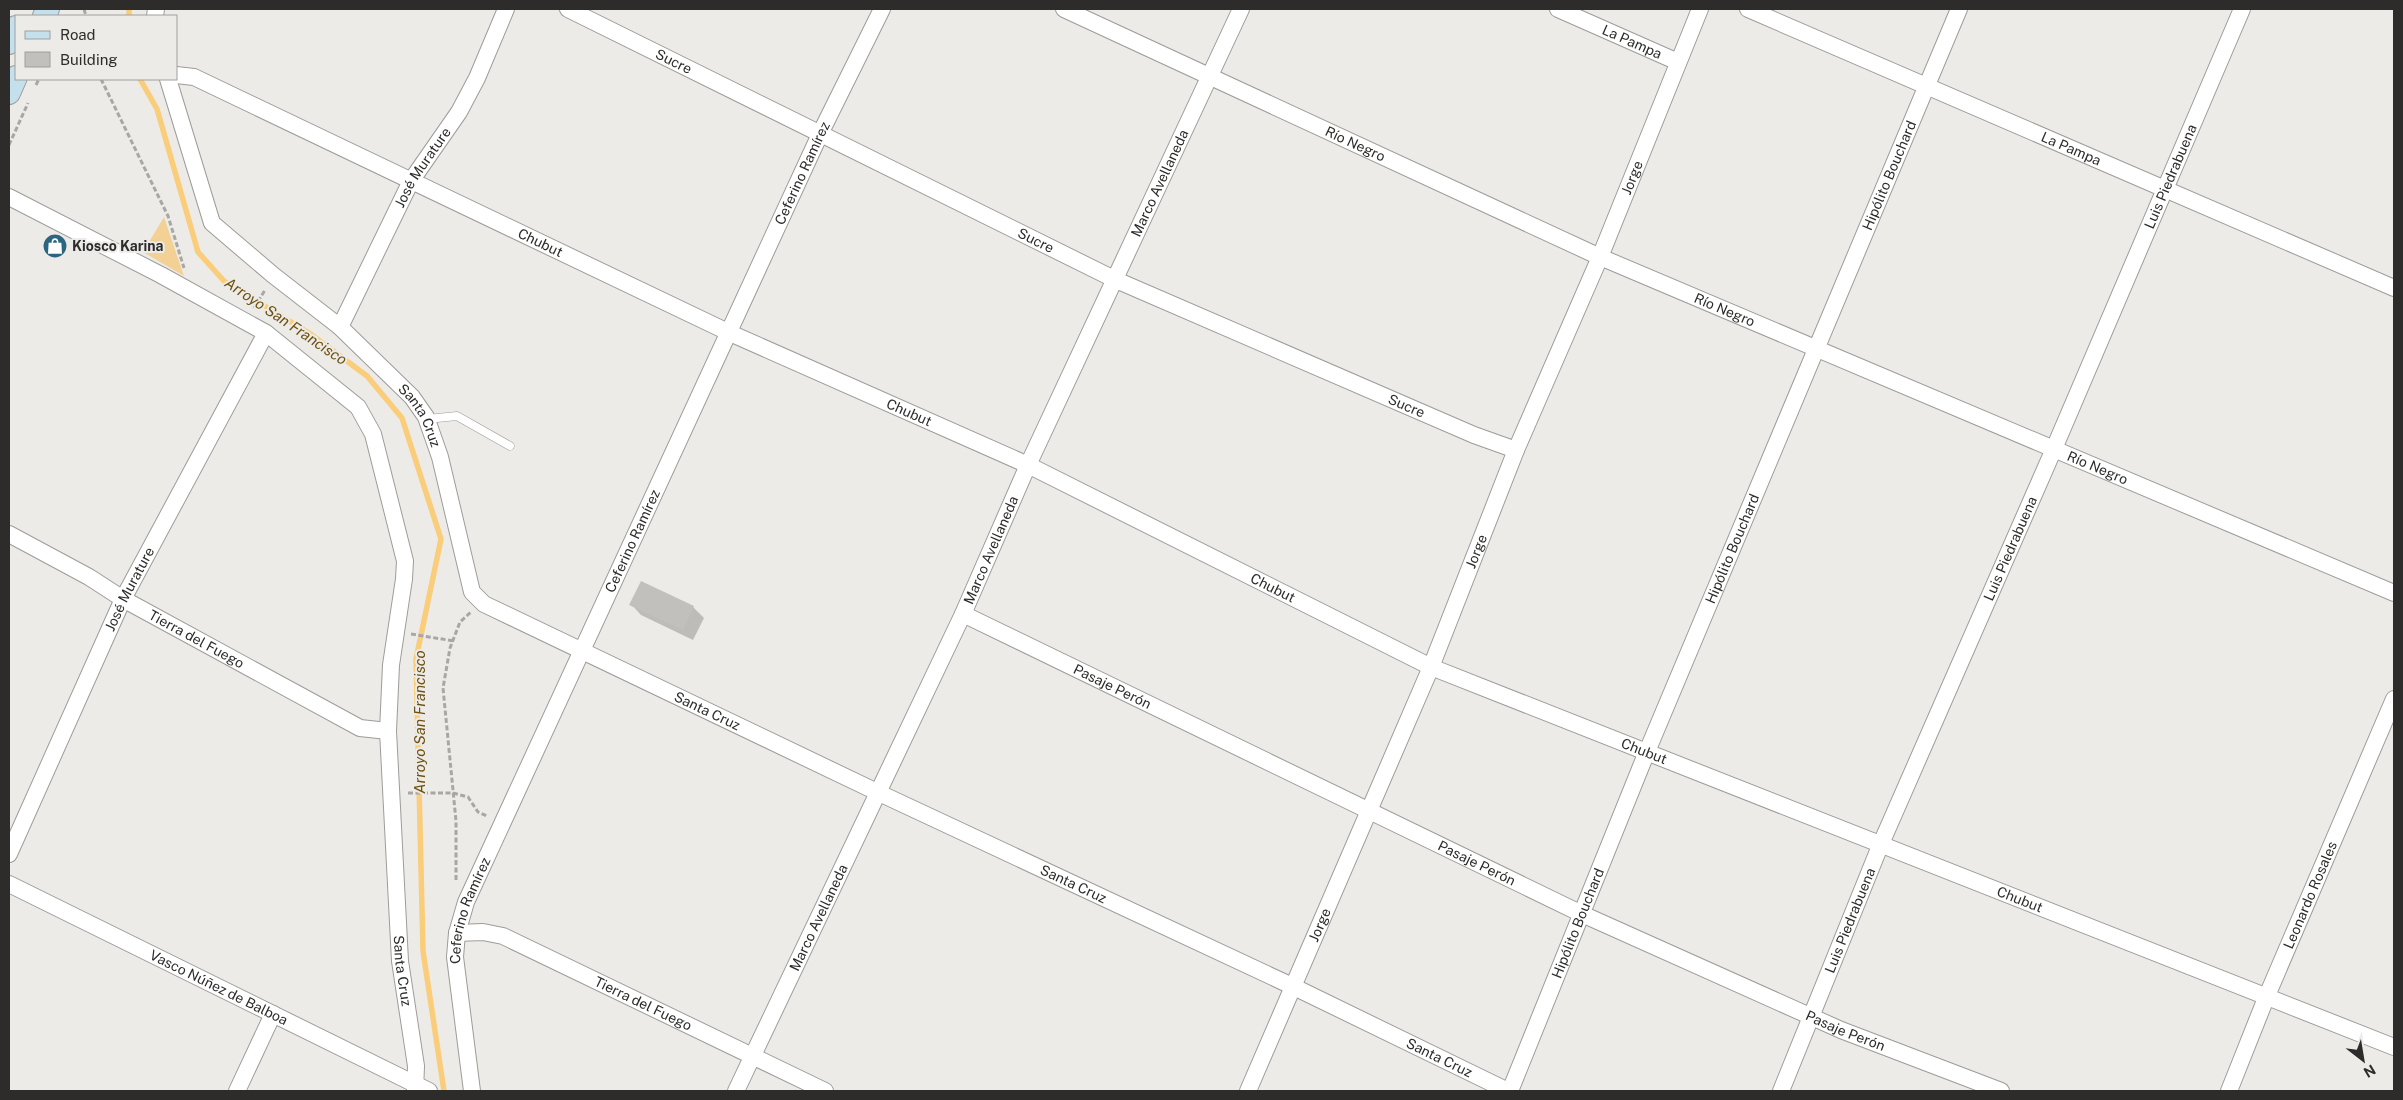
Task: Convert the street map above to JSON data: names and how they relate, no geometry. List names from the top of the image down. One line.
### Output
{"streets":{"street":["La Pampa","Sucre","Río Negro","José Murature","Ceferino Ramírez","Hipólito Bouchard","Jorge","Luis Piedrabuena","Marco Avellaneda","Chubut","Santa Cruz","Tierra del Fuego","Pasaje Perón","Leonardo Rosales","Vasco Núñez de Balboa"]},"crossings":[["La Pampa","Hipólito Bouchard"],["La Pampa","Jorge"],["La Pampa","Luis Piedrabuena"],["Sucre","Ceferino Ramírez"],["Sucre","Jorge"],["Sucre","Marco Avellaneda"],["Río Negro","Hipólito Bouchard"],["Río Negro","Jorge"],["Río Negro","Luis Piedrabuena"],["Río Negro","Marco Avellaneda"],["José Murature","Chubut"],["José Murature","Santa Cruz"],["José Murature","Tierra del Fuego"],["Ceferino Ramírez","Chubut"],["Ceferino Ramírez","Santa Cruz"],["Ceferino Ramírez","Tierra del Fuego"],["Hipólito Bouchard","Chubut"],["Hipólito Bouchard","Santa Cruz"],["Hipólito Bouchard","Pasaje Perón"],["Jorge","Chubut"],["Jorge","Santa Cruz"],["Jorge","Pasaje Perón"],["Luis Piedrabuena","Chubut"],["Luis Piedrabuena","Pasaje Perón"],["Marco Avellaneda","Chubut"],["Marco Avellaneda","Santa Cruz"],["Marco Avellaneda","Tierra del Fuego"],["Marco Avellaneda","Pasaje Perón"],["Chubut","Leonardo Rosales"],["Santa Cruz","Tierra del Fuego"],["Santa Cruz","Vasco Núñez de Balboa"]],"water":["Arroyo San Francisco"],"places":{"shop":["Kiosco Karina"]},"legend":["Road","Building"],"north":"bottom right"}
